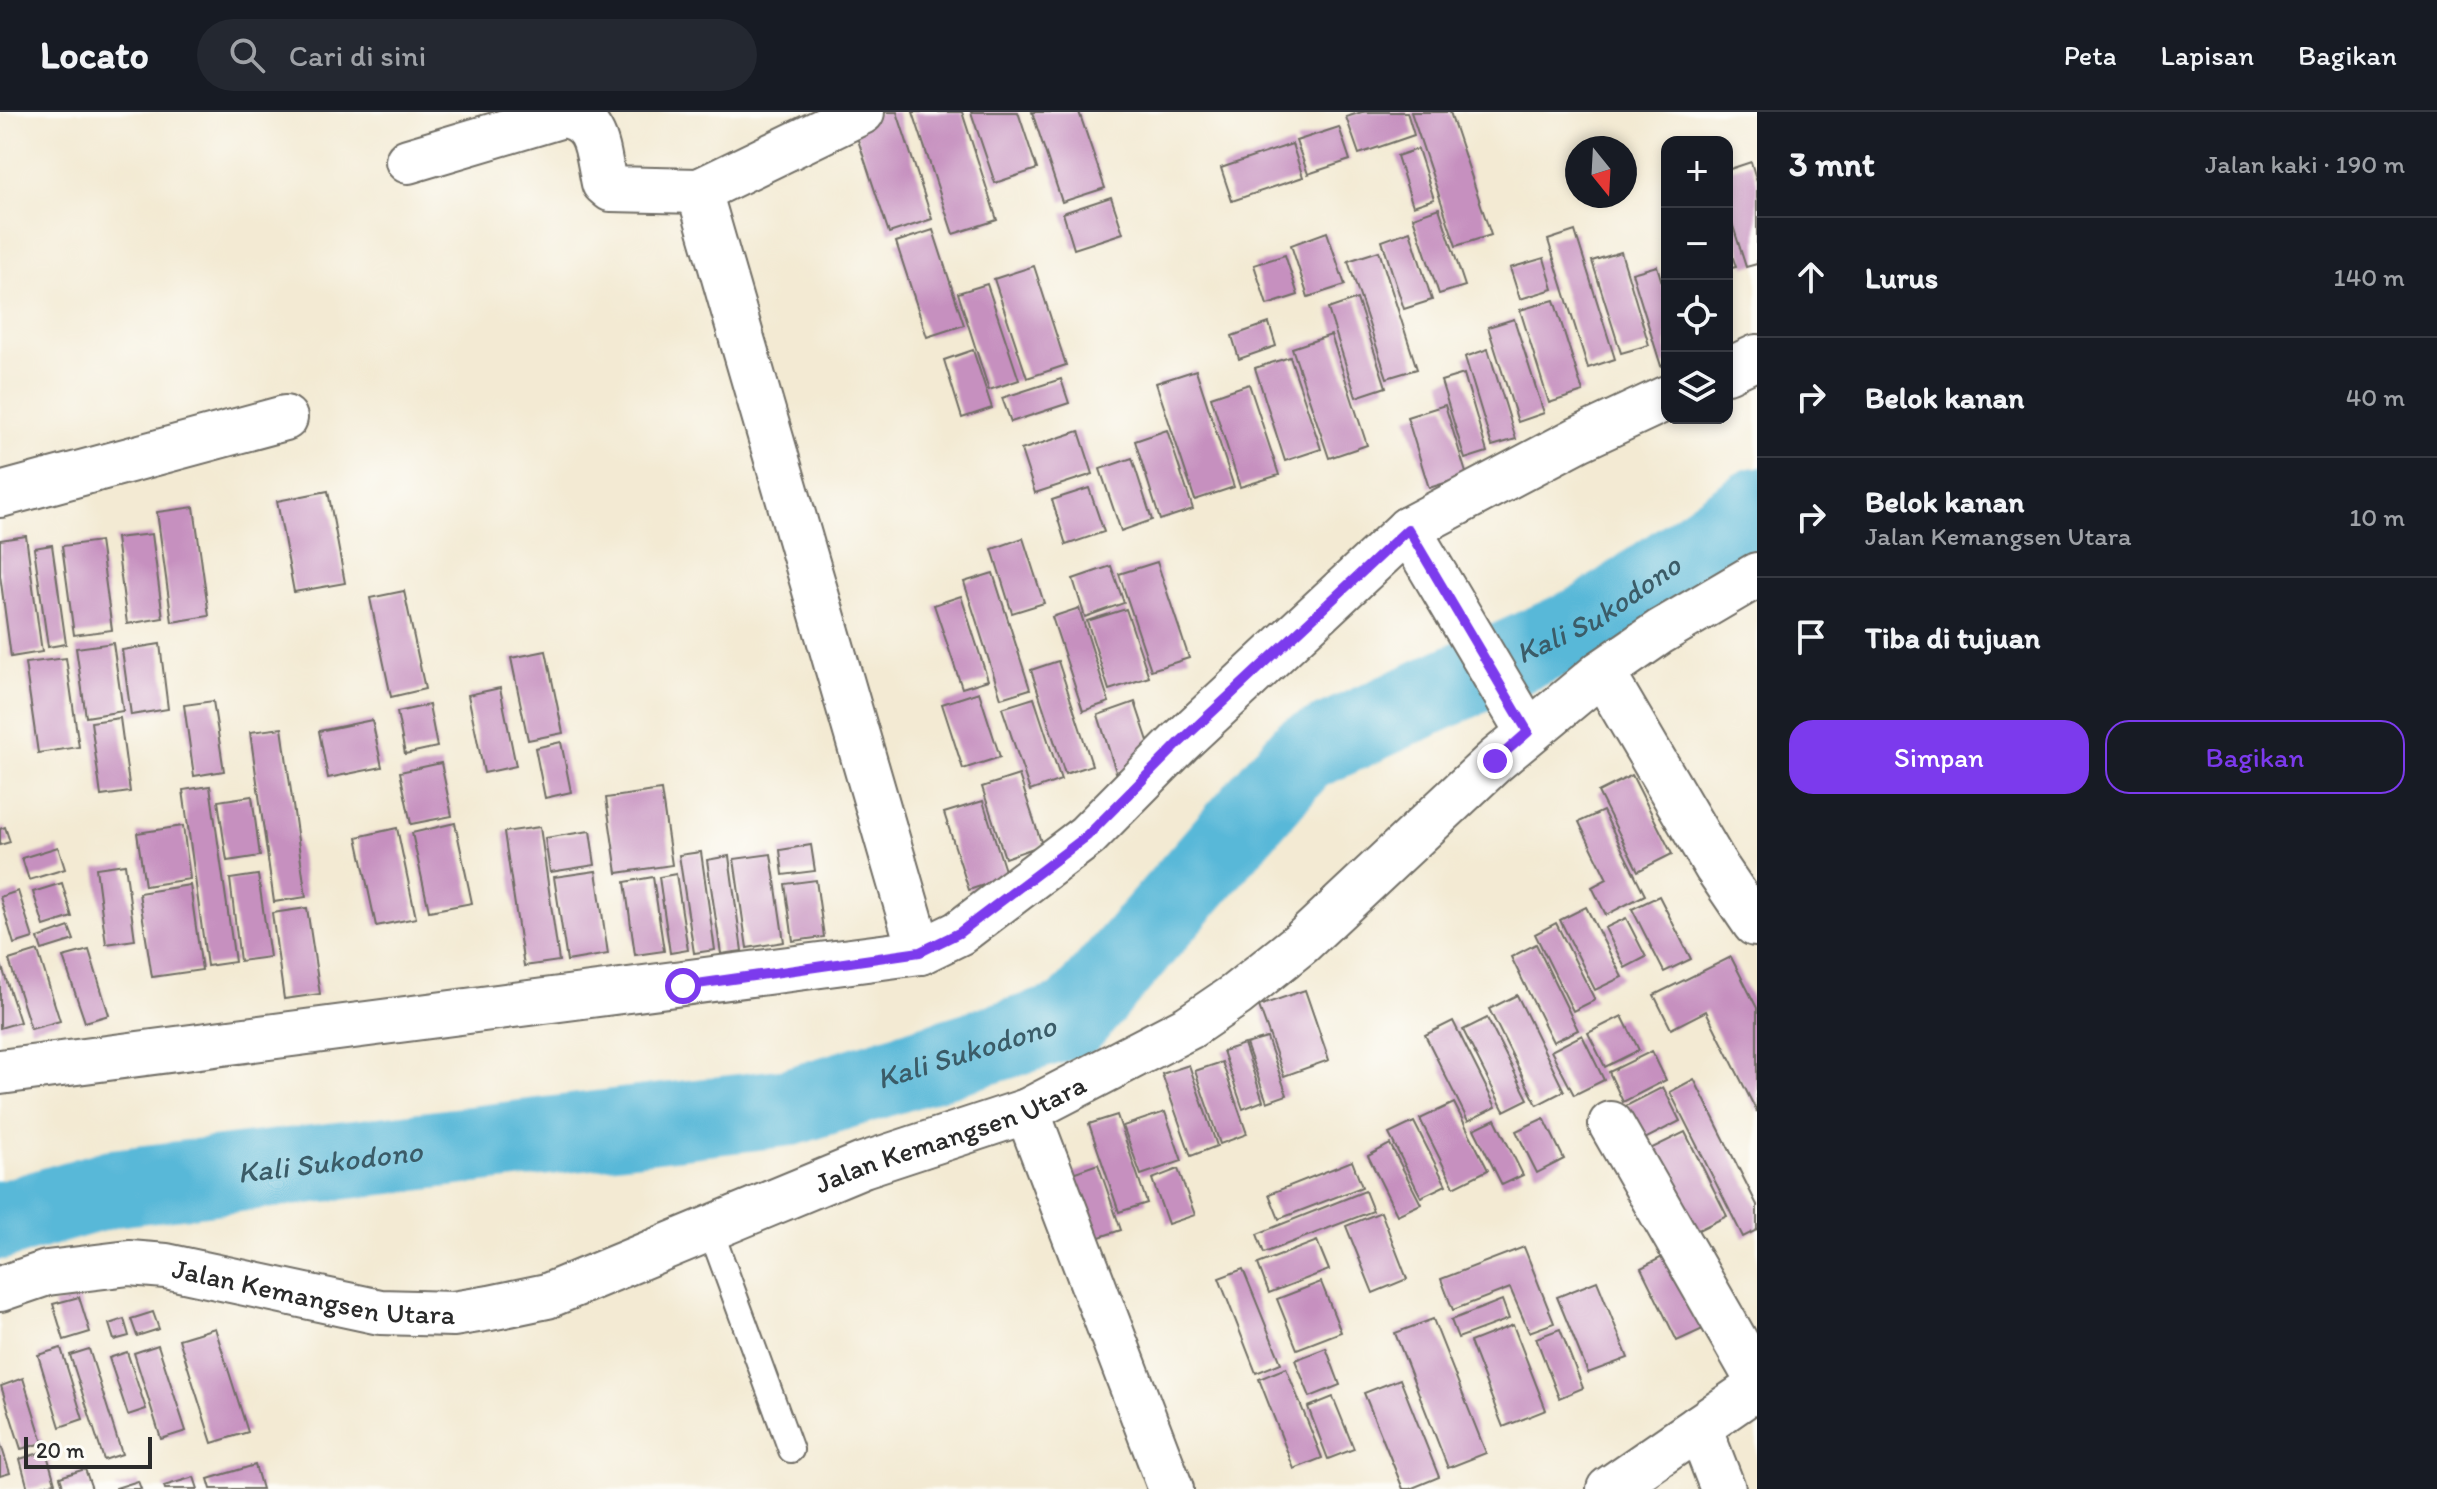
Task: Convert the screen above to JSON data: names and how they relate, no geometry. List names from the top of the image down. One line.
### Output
{"streets":{"street":["Jalan Kemangsen Utara"]},"water":["Kali Sukodono"],"scale_bar":"20 m","north":"bottom","page":{"header":"Locato","search":"Cari di sini","nav":["Peta","Lapisan","Bagikan"],"heading":["3 mnt","Jalan kaki · 190 m"],"map_buttons":["+","−"],"list":[["Lurus","140 m"],["Belok kanan","40 m"],["Belok kanan","Jalan Kemangsen Utara","10 m"],"Tiba di tujuan"],"buttons":["Simpan","Bagikan"],"scale":"20 m"}}
